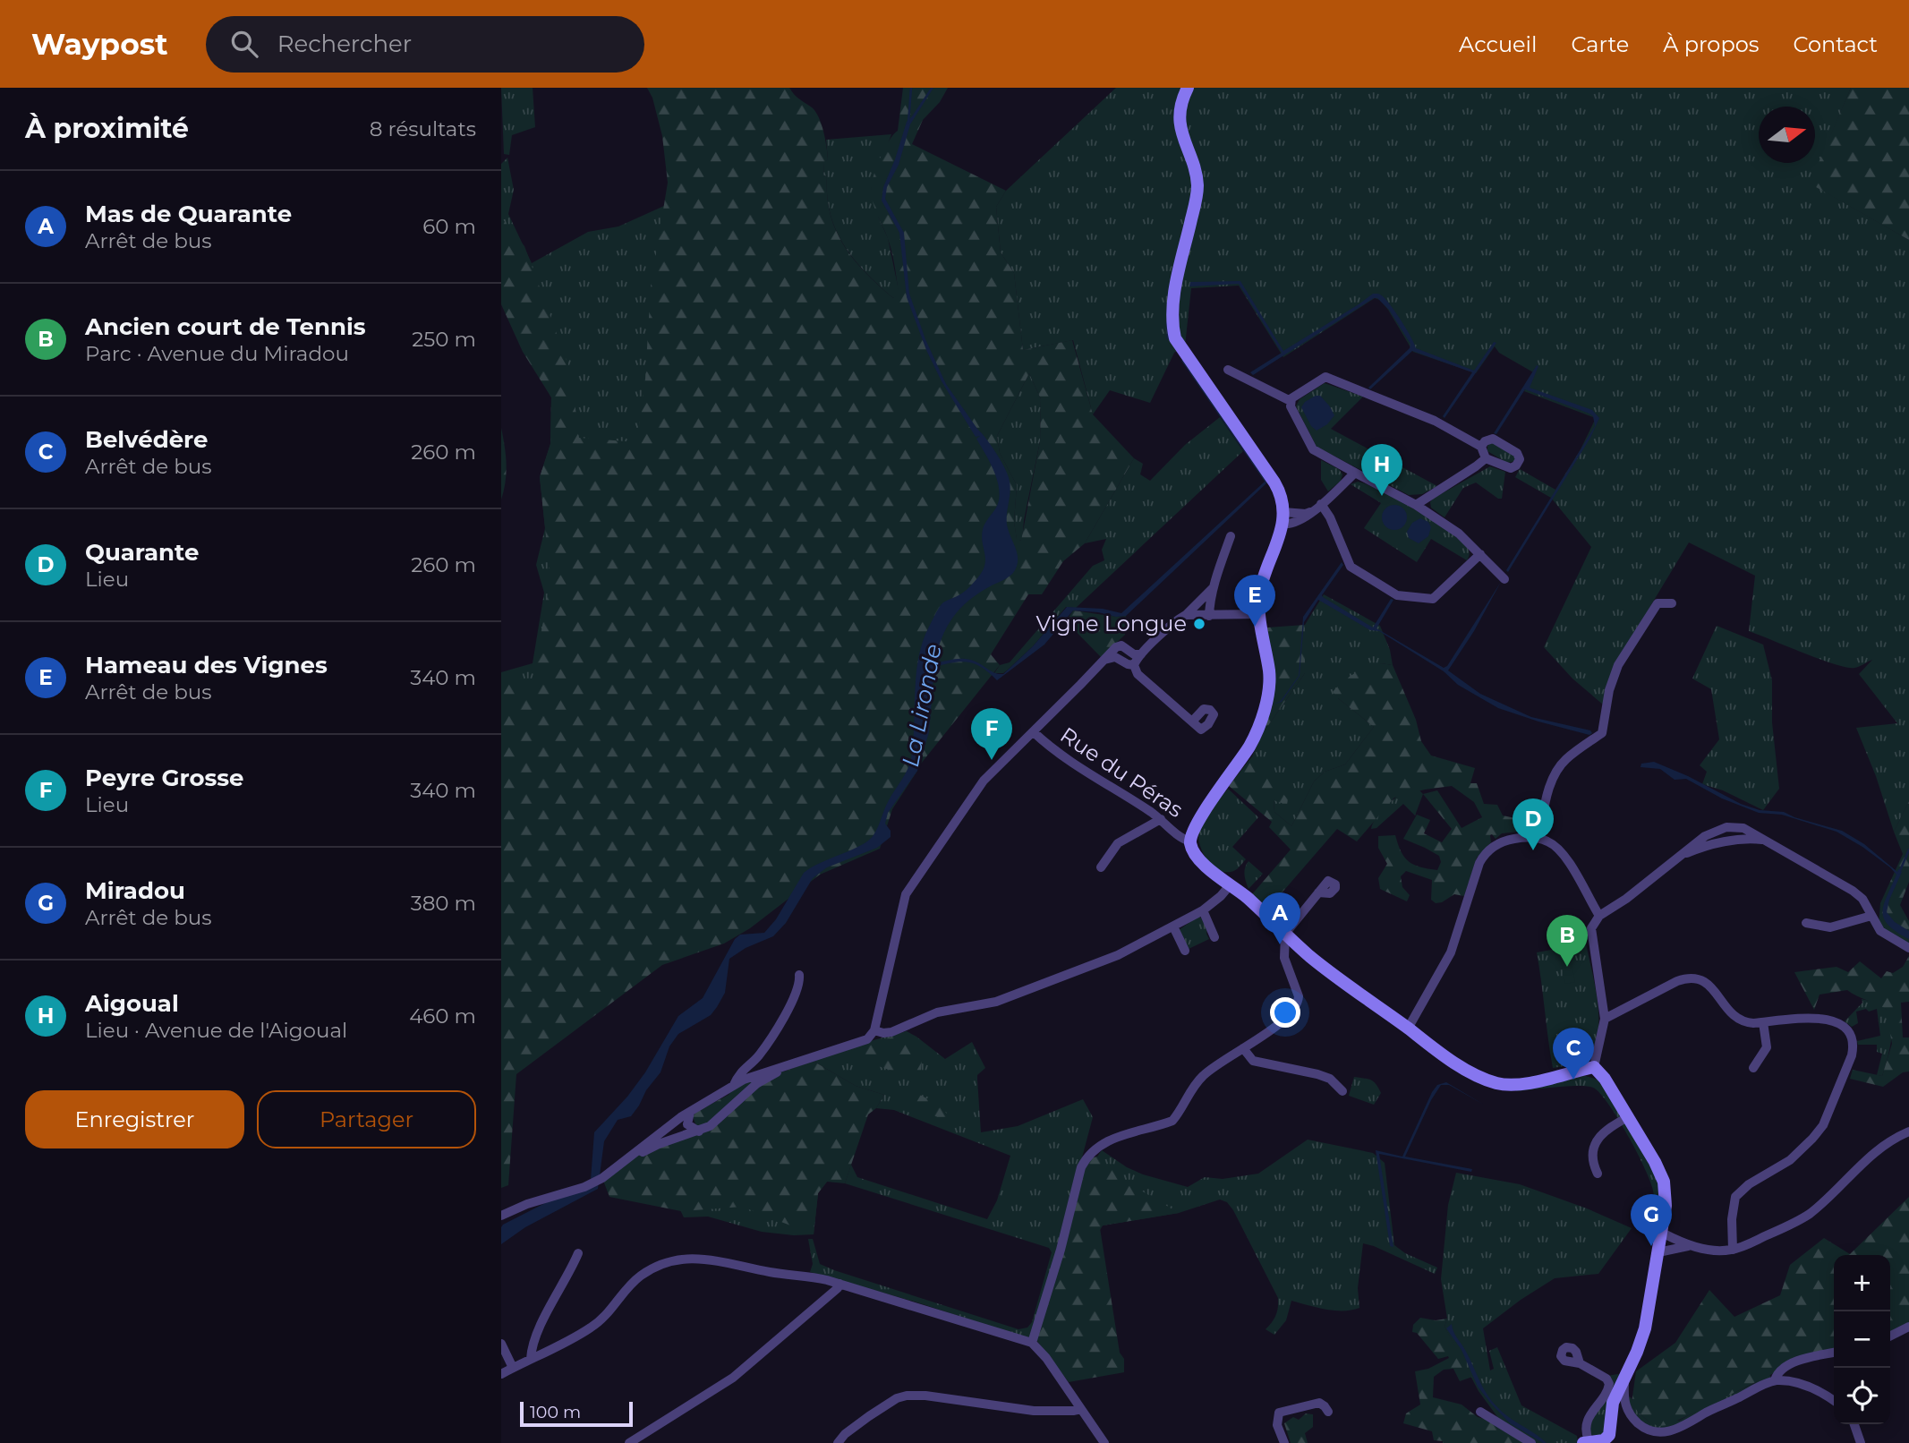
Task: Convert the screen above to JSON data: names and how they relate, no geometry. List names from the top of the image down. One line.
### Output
{"streets":{"street":["Rue du Péras"]},"water":["La Lironde"],"places":["Vigne Longue"],"scale_bar":"100 m","north":"right","page":{"header":"Waypost","search":"Rechercher","nav":["Accueil","Carte","À propos","Contact"],"heading":["À proximité","8 résultats"],"list":[{"mark":"A","name":"Mas de Quarante","note":"Arrêt de bus","value":"60 m"},{"mark":"B","name":"Ancien court de Tennis","note":"Parc · Avenue du Miradou","value":"250 m"},{"mark":"C","name":"Belvédère","note":"Arrêt de bus","value":"260 m"},{"mark":"D","name":"Quarante","note":"Lieu","value":"260 m"},{"mark":"E","name":"Hameau des Vignes","note":"Arrêt de bus","value":"340 m"},{"mark":"F","name":"Peyre Grosse","note":"Lieu","value":"340 m"},{"mark":"G","name":"Miradou","note":"Arrêt de bus","value":"380 m"},{"mark":"H","name":"Aigoual","note":"Lieu · Avenue de l'Aigoual","value":"460 m"}],"pins":["H","E","F","D","A","B","C","G"],"buttons":["Enregistrer","Partager"],"map_buttons":["+","−"],"scale":"100 m"}}
